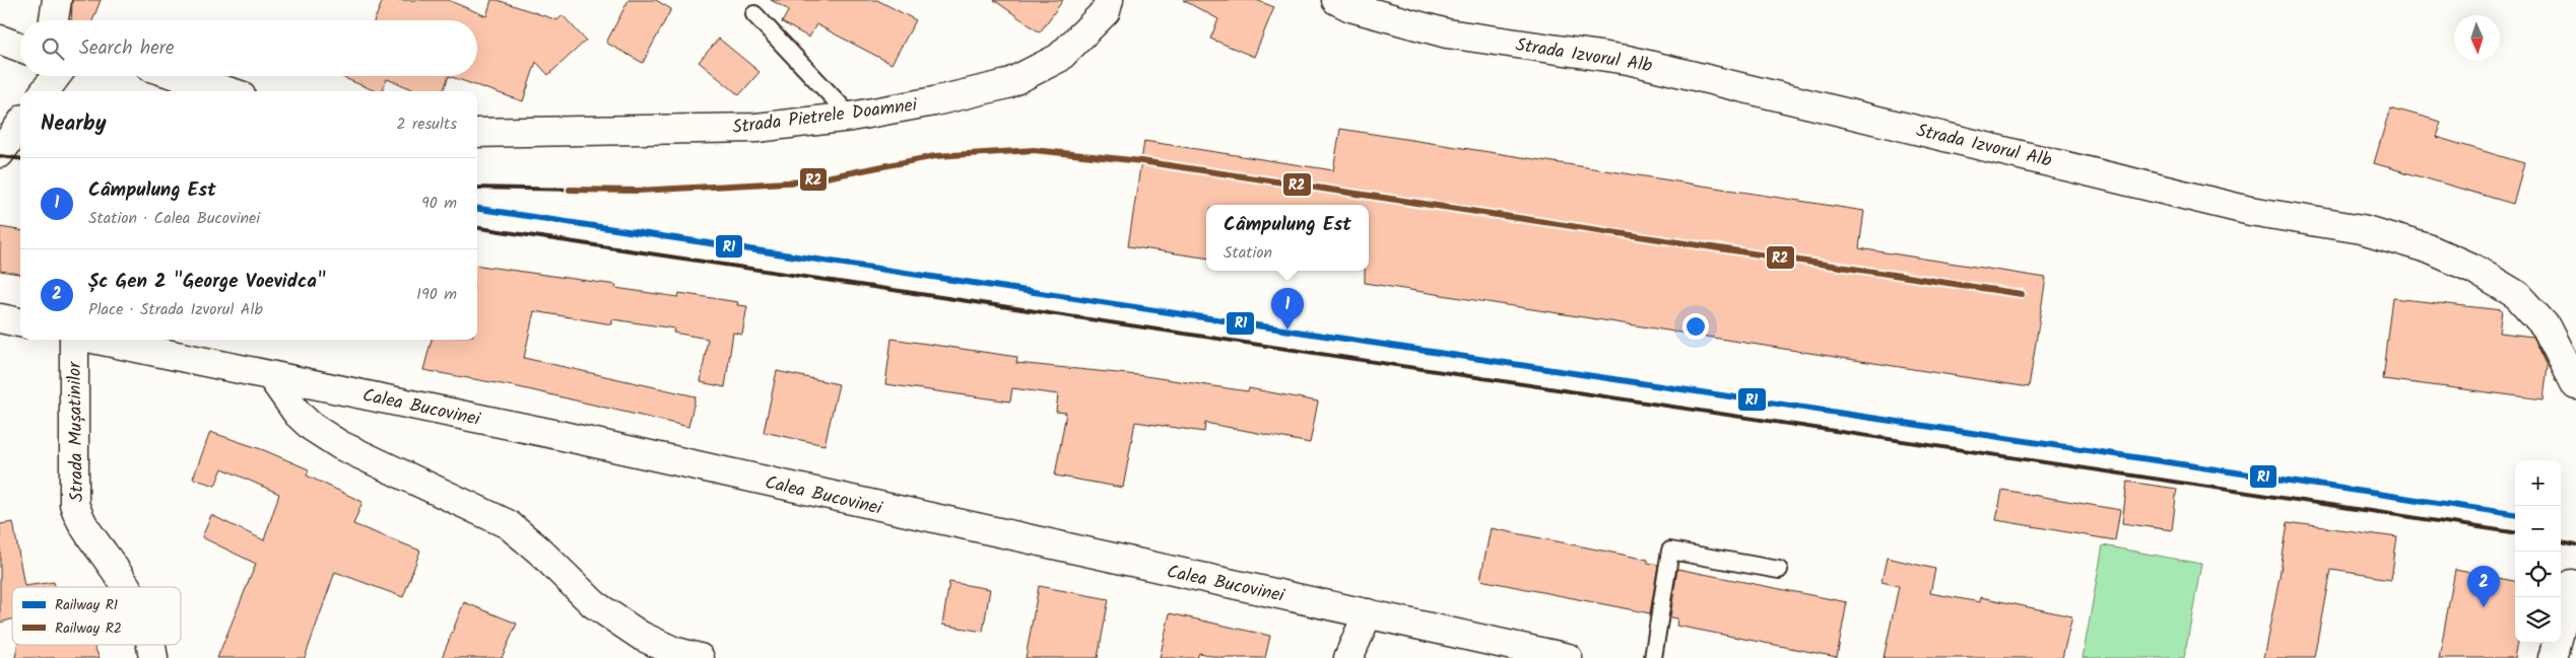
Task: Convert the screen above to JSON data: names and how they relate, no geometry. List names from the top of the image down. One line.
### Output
{"streets":{"main road":["Strada Izvorul Alb","Strada Pietrele Doamnei","Calea Bucovinei","Strada Mușatinilor"]},"lines":["rail line R2","rail line R1"],"legend":["Railway R1","Railway R2"],"north":"bottom","page":{"search":"Search here","heading":["Nearby","2 results"],"list":[{"mark":"1","name":"Câmpulung Est","note":"Station · Calea Bucovinei","value":"90 m"},{"mark":"2","name":"Șc Gen 2 \"George Voevidca\"","note":"Place · Strada Izvorul Alb","value":"190 m"}],"popup":["Câmpulung Est","Station"],"pins":["1","2"],"map_buttons":["+","−"]}}
